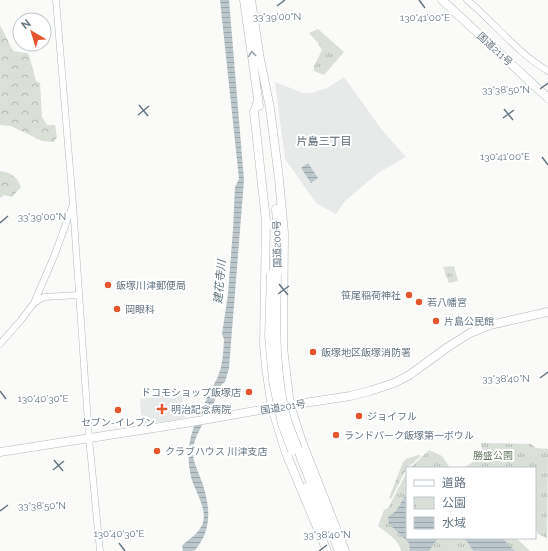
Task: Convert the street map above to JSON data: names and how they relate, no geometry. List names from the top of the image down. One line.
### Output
{"streets":{"highway":["国道211号","国道200号","国道201号"]},"districts":["片島三丁目"],"water":["建花寺川"],"parks":["勝盛公園"],"places":{"other":["飯塚川津郵便局","笹尾稲荷神社","若八幡宮","岡眼科","片島公民館","飯塚地区飯塚消防署","ドコモショップ飯塚店","セブン-イレブン","ジョイフル","ランドパーク飯塚第一ボウル","クラブハウス 川津支店"],"health":["明治記念病院"]},"legend":["道路","公園","水域"],"north":"top left","coordinates":["33°39'00\"N","130°41'00\"E","33°38'50\"N","33°38'40\"N","130°40'30\"E"]}
